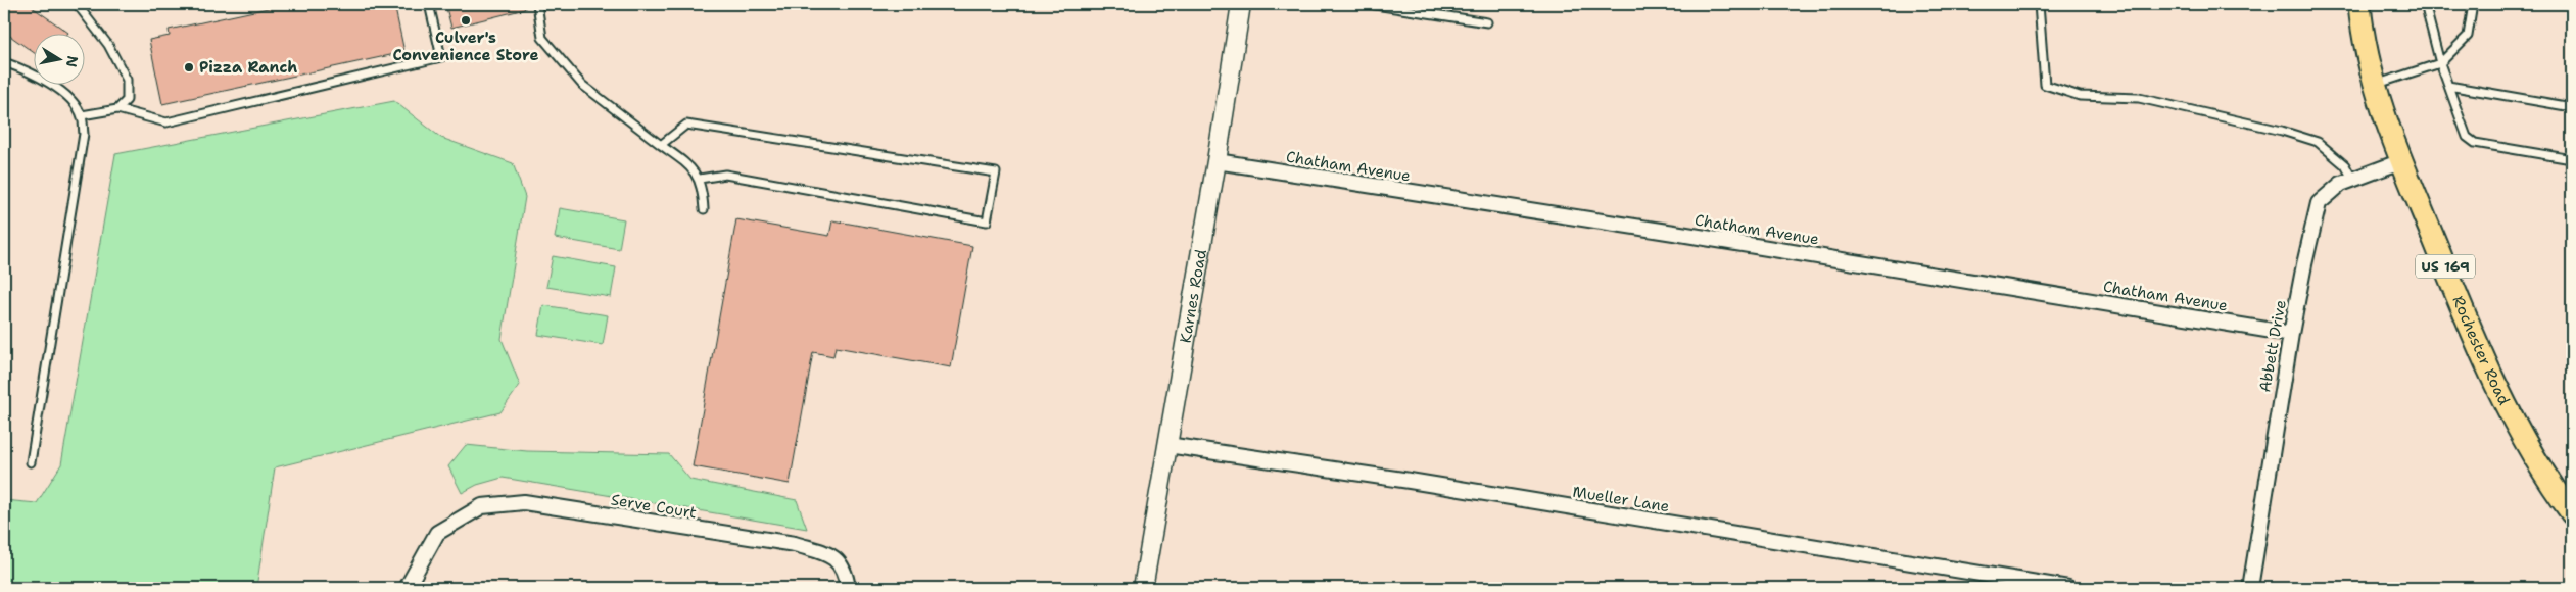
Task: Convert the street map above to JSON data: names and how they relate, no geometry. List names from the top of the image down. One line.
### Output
{"streets":{"main road":["US 169","Rochester Road"],"street":["Chatham Avenue","Karnes Road","Abbett Drive","Mueller Lane","Serve Court"]},"crossings":[["Chatham Avenue","Karnes Road"],["Chatham Avenue","Abbett Drive"],["Karnes Road","Mueller Lane"],["Abbett Drive","Rochester Road"]],"places":["Culver's Convenience Store","Pizza Ranch"],"north":"right"}
